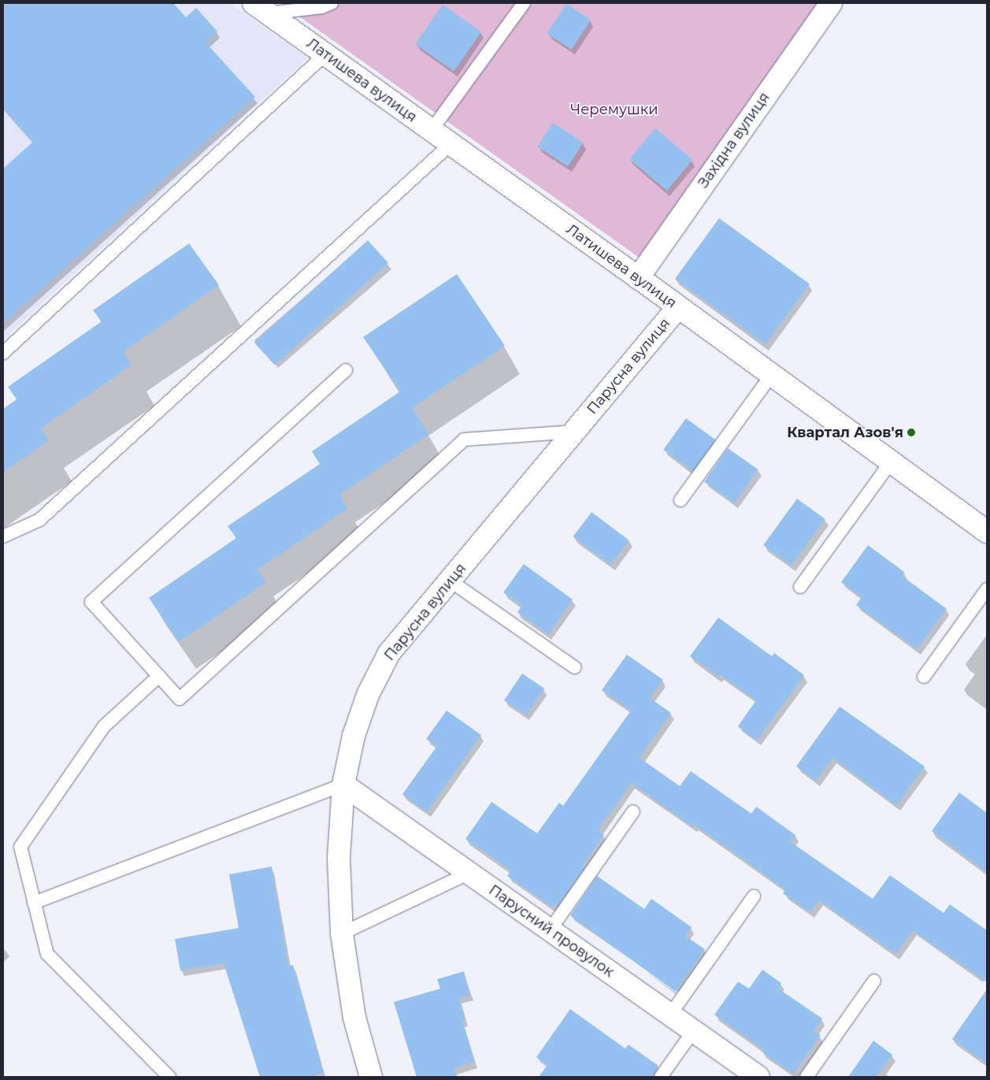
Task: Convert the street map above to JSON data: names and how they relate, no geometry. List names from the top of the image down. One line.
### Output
{"streets":{"street":["Латишева вулиця","Західна вулиця","Парусна вулиця","Парусний провулок"]},"crossings":[["Латишева вулиця","Західна вулиця"],["Латишева вулиця","Парусна вулиця"],["Парусна вулиця","Парусний провулок"]],"parks":["Черемушки"],"places":["Квартал Азов'я"]}
